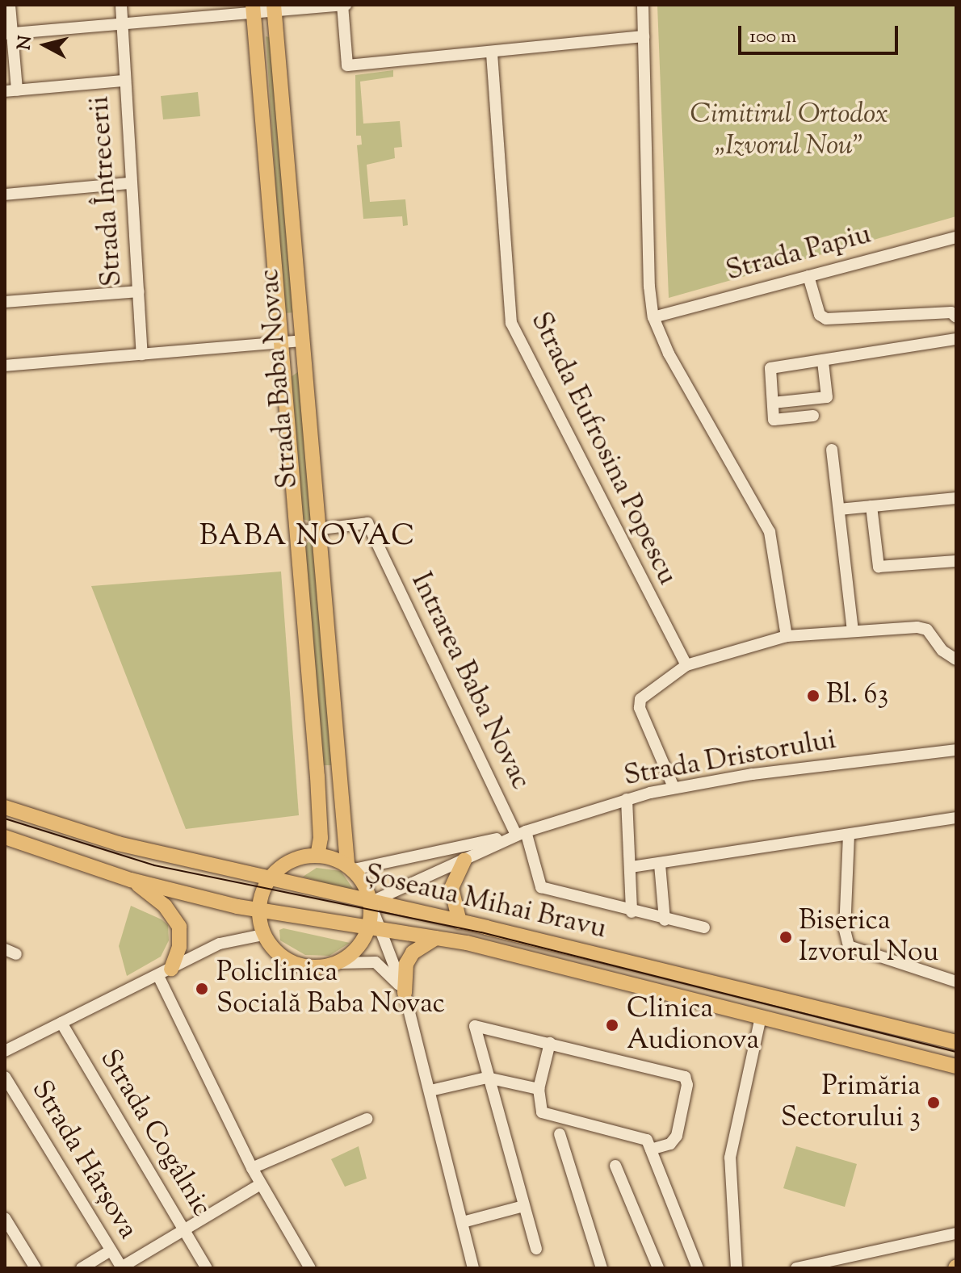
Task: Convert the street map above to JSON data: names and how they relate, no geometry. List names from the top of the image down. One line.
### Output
{"streets":{"main road":["Strada Baba Novac","Șoseaua Mihai Bravu"],"street":["Strada Întrecerii","Strada Papiu","Strada Eufrosina Popescu","Intrarea Baba Novac","Strada Dristorului","Strada Cogâlnic","Strada Hârșova"]},"crossings":[["Strada Baba Novac","Intrarea Baba Novac"],["Strada Baba Novac","Strada Dristorului"],["Intrarea Baba Novac","Strada Dristorului"],["Strada Dristorului","Șoseaua Mihai Bravu"]],"districts":["BABA NOVAC"],"parks":["Cimitirul Ortodox „Izvorul Nou”"],"places":["Bl. 63","Biserica Izvorul Nou","Policlinica Socială Baba Novac","Clinica Audionova","Primăria Sectorului 3"],"scale_bar":"100 m","north":"left"}
